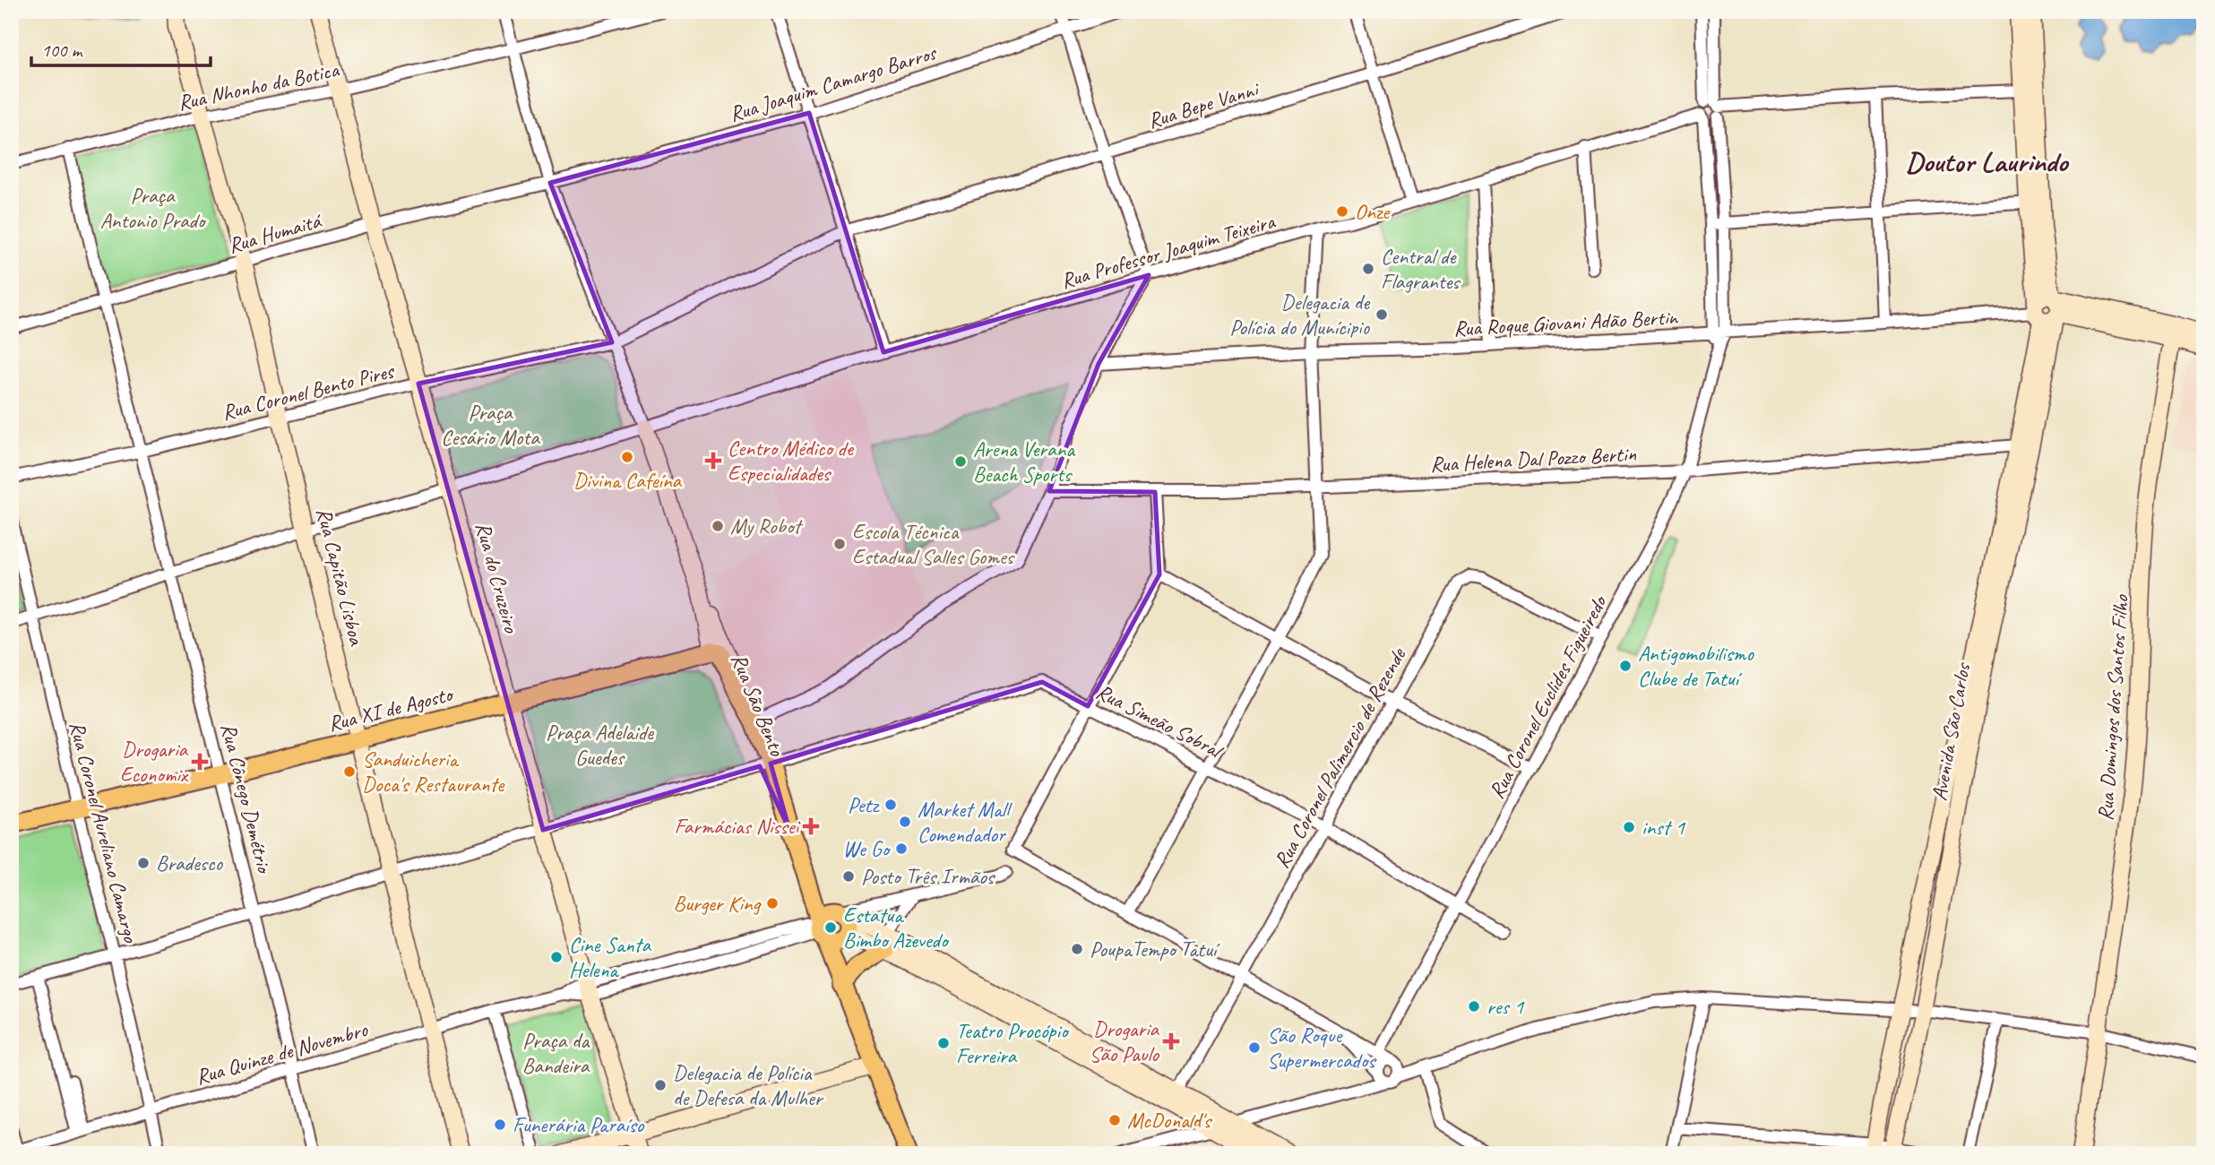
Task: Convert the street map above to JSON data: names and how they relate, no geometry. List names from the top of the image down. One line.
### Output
{"streets":{"main road":["Rua Capitão Lisboa","Rua do Cruzeiro","Rua São Bento","Rua Domingos dos Santos Filho","Rua XI de Agosto","Avenida São Carlos"],"street":["Rua Joaquim Camargo Barros","Rua Nhonho da Botica","Rua Bepe Vanni","Rua Humaitá","Rua Professor Joaquim Teixeira","Rua Roque Giovani Adão Bertin","Rua Coronel Bento Pires","Rua Helena Dal Pozzo Bertin","Rua Coronel Euclides Figueiredo","Rua Simeão Sobral","Rua Coronel Palimercio de Rezende","Rua Cônego Demétrio","Rua Coronel Aureliano Camargo","Rua Quinze de Novembro"]},"crossings":[["Rua Joaquim Camargo Barros","Rua Humaitá"],["Rua Nhonho da Botica","Rua Capitão Lisboa"],["Rua Nhonho da Botica","Rua do Cruzeiro"],["Rua Nhonho da Botica","Rua Cônego Demétrio"],["Rua Bepe Vanni","Rua Coronel Bento Pires"],["Rua Humaitá","Rua Capitão Lisboa"],["Rua Humaitá","Rua do Cruzeiro"],["Rua Humaitá","Rua Cônego Demétrio"],["Rua Professor Joaquim Teixeira","Rua Capitão Lisboa"],["Rua Professor Joaquim Teixeira","Rua do Cruzeiro"],["Rua Professor Joaquim Teixeira","Rua São Bento"],["Rua Professor Joaquim Teixeira","Rua Cônego Demétrio"],["Rua Professor Joaquim Teixeira","Rua Coronel Aureliano Camargo"],["Rua Roque Giovani Adão Bertin","Rua Coronel Euclides Figueiredo"],["Rua Roque Giovani Adão Bertin","Avenida São Carlos"],["Rua Coronel Bento Pires","Rua Capitão Lisboa"],["Rua Coronel Bento Pires","Rua do Cruzeiro"],["Rua Coronel Bento Pires","Rua Cônego Demétrio"],["Rua Helena Dal Pozzo Bertin","Rua Coronel Euclides Figueiredo"],["Rua Helena Dal Pozzo Bertin","Avenida São Carlos"],["Rua Capitão Lisboa","Rua XI de Agosto"],["Rua Capitão Lisboa","Rua Quinze de Novembro"],["Rua do Cruzeiro","Rua XI de Agosto"],["Rua do Cruzeiro","Rua Quinze de Novembro"],["Rua Coronel Euclides Figueiredo","Rua Simeão Sobral"],["Rua Coronel Euclides Figueiredo","Rua Coronel Palimercio de Rezende"],["Rua São Bento","Rua XI de Agosto"],["Rua São Bento","Rua Simeão Sobral"],["Rua São Bento","Rua Quinze de Novembro"],["Rua XI de Agosto","Rua Cônego Demétrio"],["Rua XI de Agosto","Rua Coronel Aureliano Camargo"],["Rua Simeão Sobral","Rua Coronel Palimercio de Rezende"],["Rua Cônego Demétrio","Rua Quinze de Novembro"],["Rua Coronel Aureliano Camargo","Rua Quinze de Novembro"]],"districts":["Doutor Laurindo"],"parks":["Praça Antonio Prado","Praça Cesário Mota","Praça Adelaide Guedes","Praça da Bandeira"],"places":{"other":["Onze","Central de Flagrantes","Delegacia de Polícia do Munícipio","Divina Cafeína","Arena Verana Beach Sports","My Robot","Escola Técnica Estadual Salles Gomes","Antigomobilismo Clube de Tatuí","Sanduicheria Doca's Restaurante","Petz","Market Mall Comendador","inst 1","We Go","Bradesco","Posto Três Irmãos","Burger King","Estatua Bimbo Azevedo","PoupaTempo Tatuí","Cine Santa Helena","res 1","Teatro Procópio Ferreira","São Roque Supermercados","Delegacia de Polícia de Defesa da Mulher","McDonald's","Funerária Paraíso"],"health":["Centro Médico de Especialidades","Drogaria Economix","Farmácias Nissei","Drogaria São Paulo"]},"scale_bar":"100 m"}
